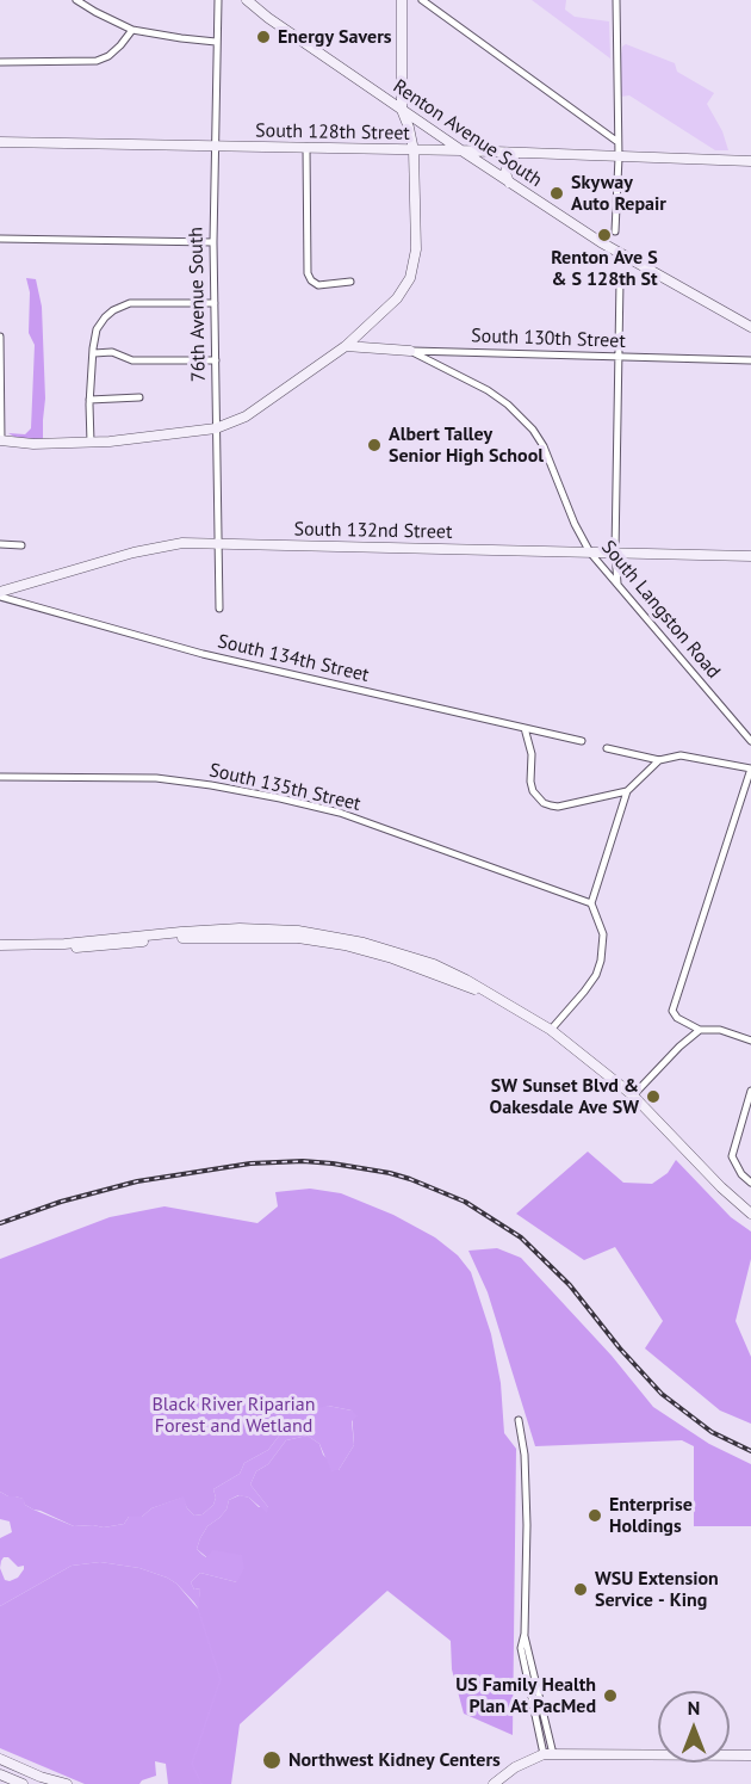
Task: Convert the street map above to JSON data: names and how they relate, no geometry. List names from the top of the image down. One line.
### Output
{"streets":{"street":["South 128th Street","Renton Avenue South","76th Avenue South","South 130th Street","South 132nd Street","South Langston Road","South 134th Street","South 135th Street"]},"crossings":[["South 128th Street","Renton Avenue South"],["South 128th Street","76th Avenue South"],["76th Avenue South","South 132nd Street"],["South 130th Street","South Langston Road"],["South 132nd Street","South Langston Road"],["South 132nd Street","South 134th Street"]],"parks":["Black River Riparian Forest and Wetland"],"places":["Energy Savers","Skyway Auto Repair","Renton Ave S & S 128th St","Albert Talley Senior High School","SW Sunset Blvd & Oakesdale Ave SW","Enterprise Holdings","WSU Extension Service - King","US Family Health Plan At PacMed","Northwest Kidney Centers"],"north":"top"}
